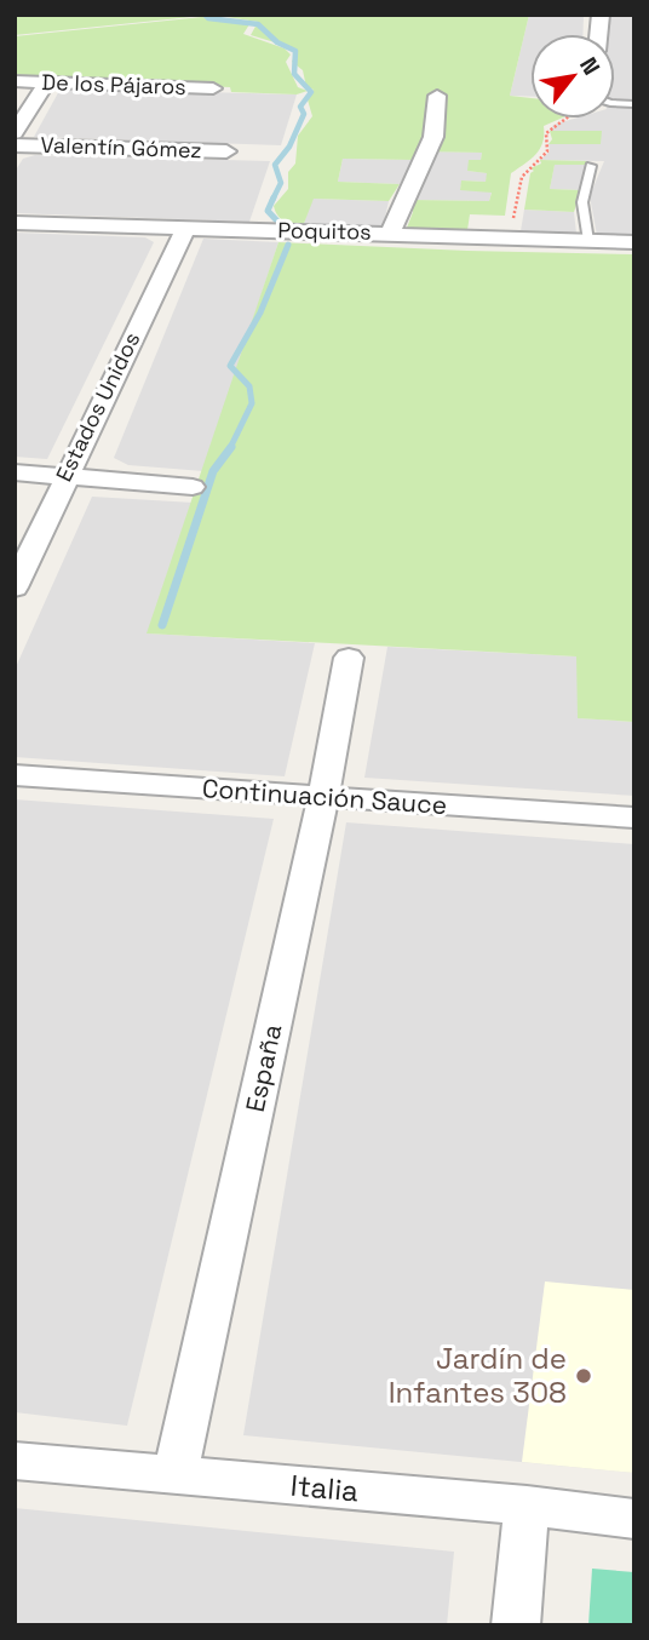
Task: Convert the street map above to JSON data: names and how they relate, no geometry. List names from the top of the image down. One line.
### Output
{"streets":{"street":["De los Pájaros","Valentín Gómez","Poquitos","Estados Unidos","Continuación Sauce","España","Italia"]},"crossings":[["Poquitos","Estados Unidos"],["Continuación Sauce","España"],["España","Italia"]],"places":["Jardín de Infantes 308"],"north":"top right"}
